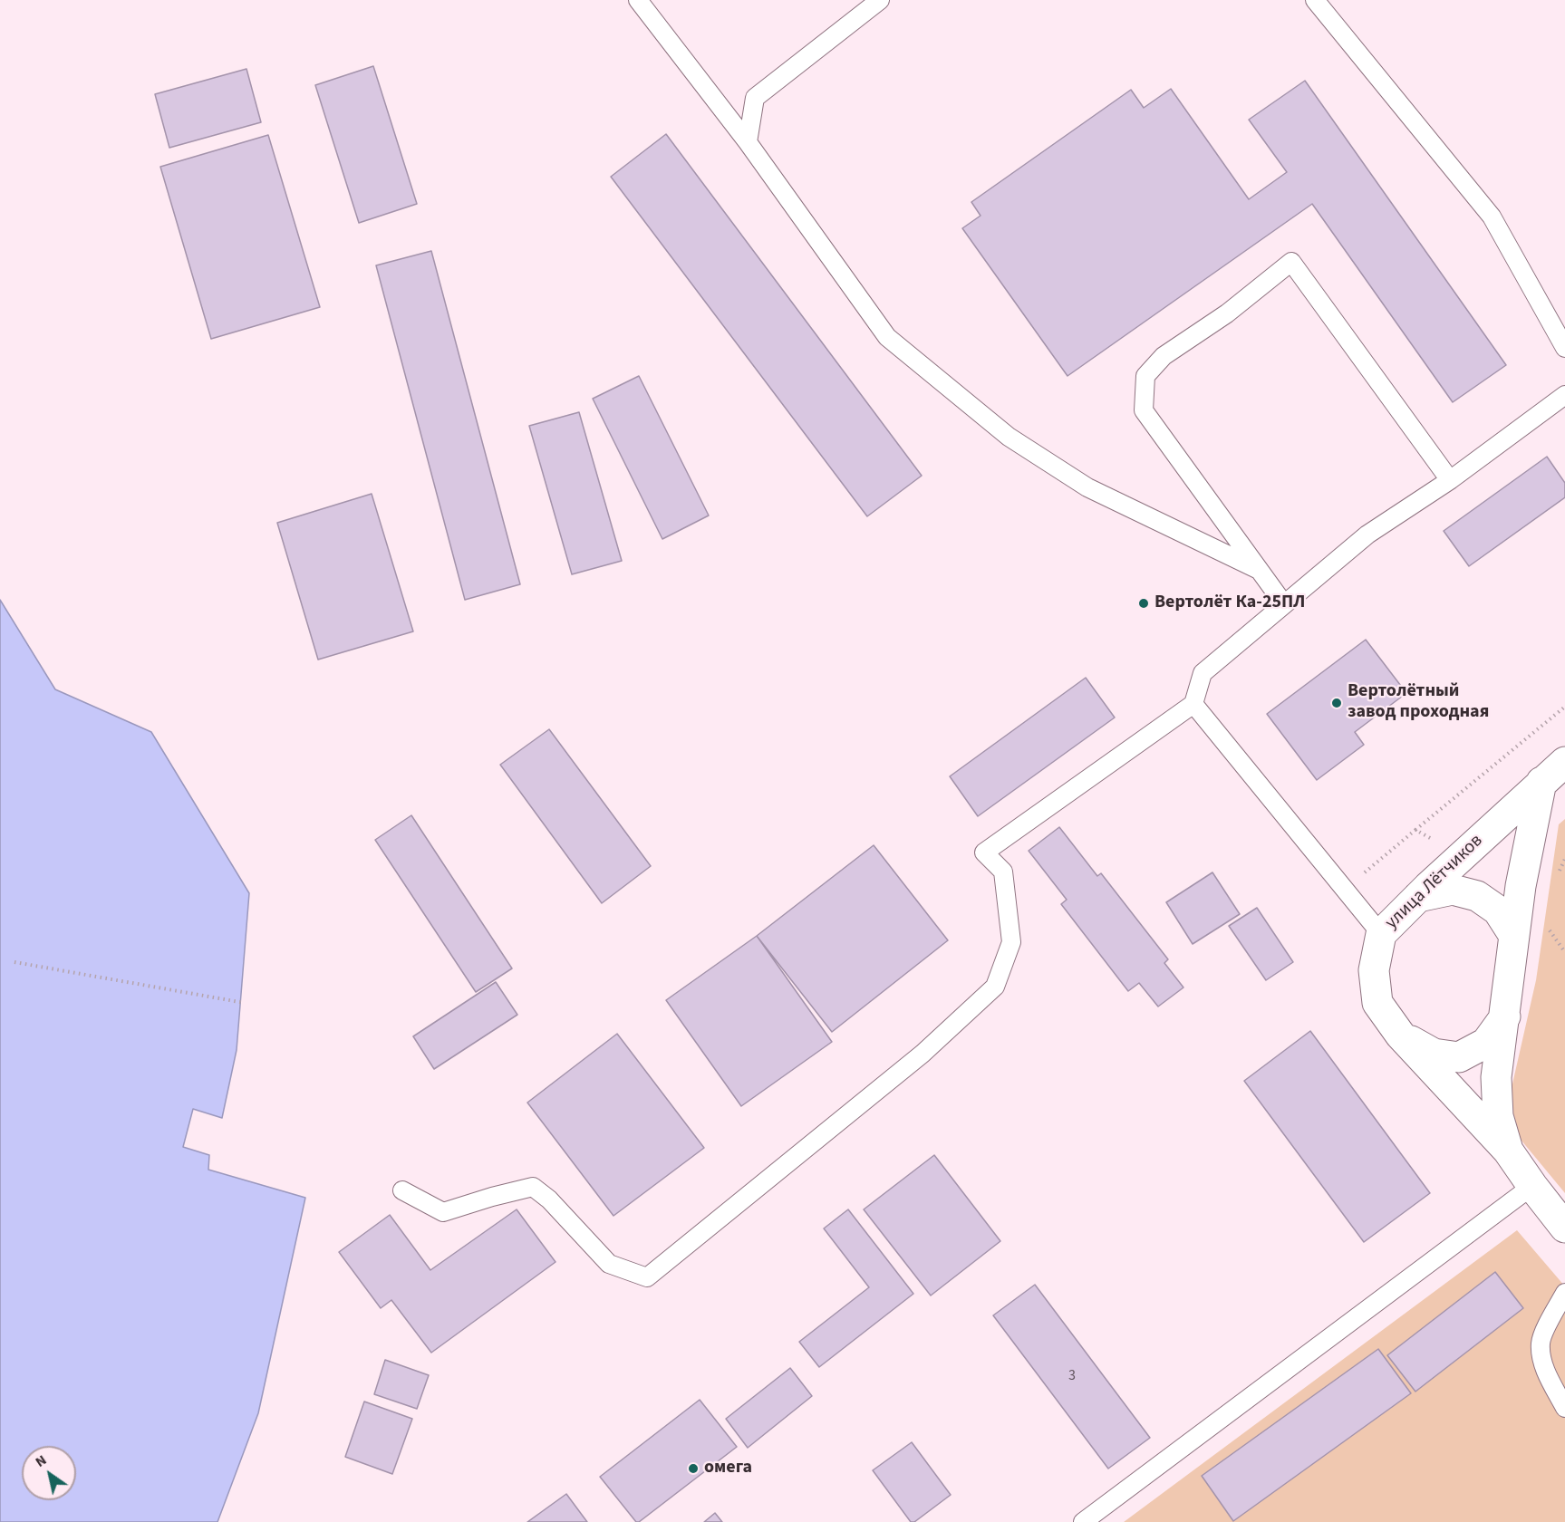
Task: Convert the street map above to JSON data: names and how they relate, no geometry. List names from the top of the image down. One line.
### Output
{"streets":{"main road":["улица Лётчиков"]},"places":["Вертолёт Ка-25ПЛ","Вертолётный завод проходная","омега"],"house_numbers":["3"],"north":"top left"}
